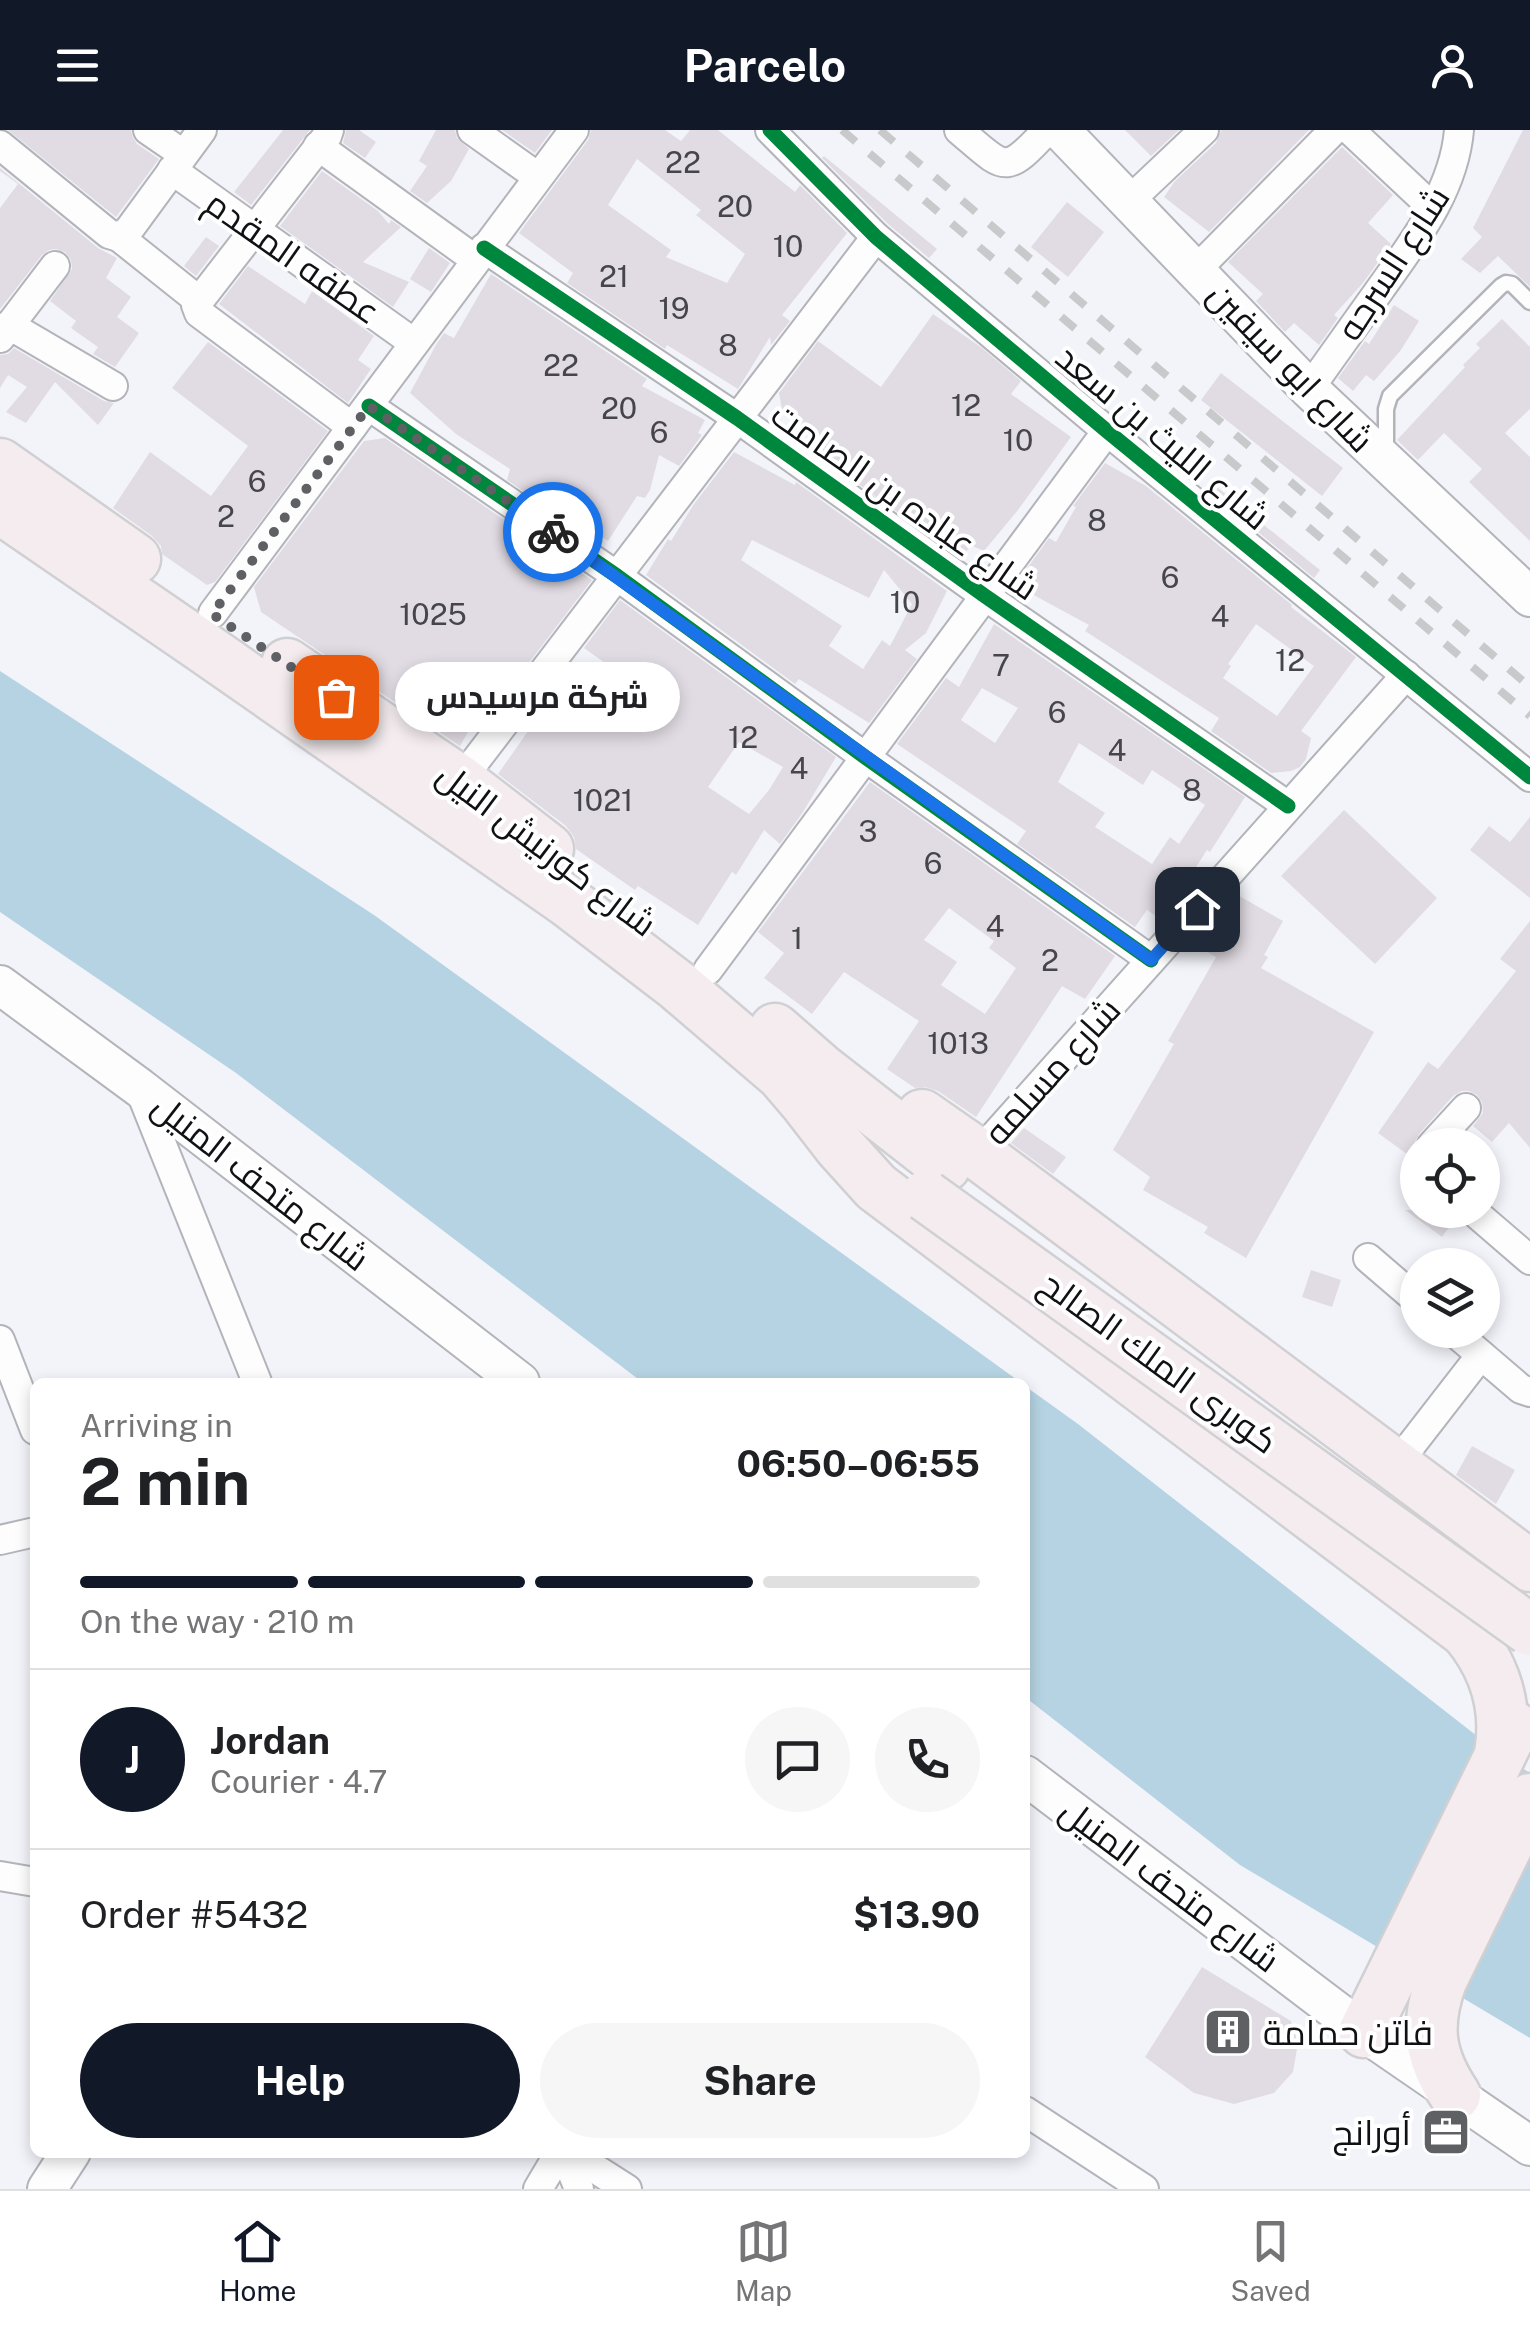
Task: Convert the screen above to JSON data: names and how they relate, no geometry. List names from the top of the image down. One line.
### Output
{"streets":{"highway":["شارع كورنيش النيل","كوبرى الملك الصالح"],"street":["عطفه المقدم","شارع السرجه","شارع ابو سيفين","شارع الليث بن سعد","شارع عباده بن الصامت","شارع مسلمه","شارع متحف المنيل"]},"crossings":[["شارع السرجه","شارع ابو سيفين"],["شارع الليث بن سعد","شارع مسلمه"],["شارع عباده بن الصامت","شارع مسلمه"],["شارع كورنيش النيل","كوبرى الملك الصالح"]],"places":{"other":["شركة مرسيدس"],"building":["فاتن حمامة"],"office":["أورانج"]},"house_numbers":["22","20","10","21","19","8","22","12","20","6","10","6","2","8","6","10","1025","4","12","7","6","12","4","4","8","1021","3","6","4","1","2","1013"],"page":{"header":"Parcelo","bubble":"شركة مرسيدس","heading":["2 min","Arriving in","06:50–06:55"],"panel":["Jordan","Courier · 4.7","Order #5432","$13.90"],"bar":"On the way · 210 m","round":"J","buttons":["Help","Share"],"tabs":["Home","Map","Saved"]}}
